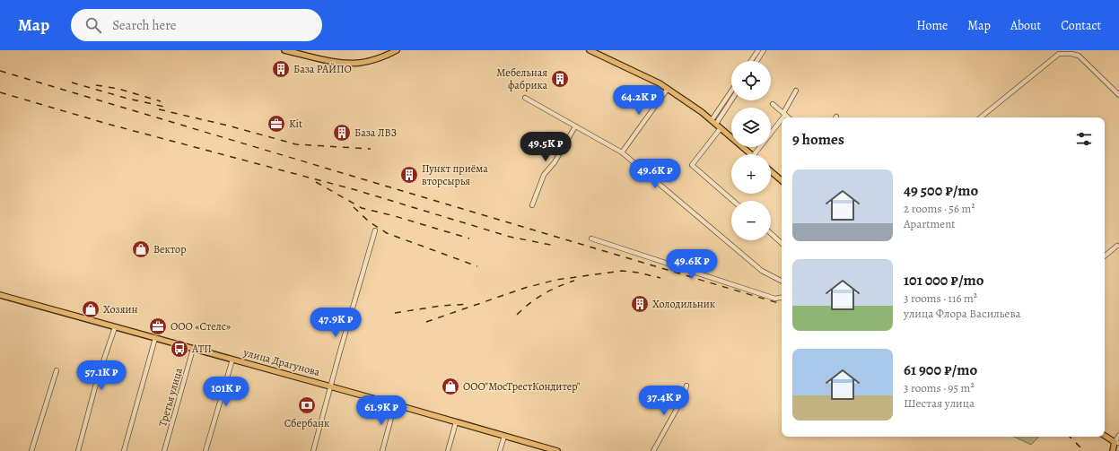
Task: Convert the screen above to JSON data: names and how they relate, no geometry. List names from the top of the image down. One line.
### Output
{"streets":{"main road":["улица Драгунова"],"street":["Третья улица"]},"crossings":[["улица Драгунова","Третья улица"]],"places":{"building":["База РАЙПО","Мебельная фабрика","База ЛВЗ","Пункт приёма вторсырья","Холодильник"],"office":["Kit","ООО «Стелс»"],"shop":["Вектор","Хозяин","ООО\"МосТрестКондитер\""],"bus stop":["АТП"],"bank":["Сбербанк"]},"page":{"header":"Map","search":"Search here","nav":["Home","Map","About","Contact"],"map_buttons":["+","−"],"price":["64.2K ₽","49.5K ₽","49.6K ₽","49.6K ₽","47.9K ₽","57.1K ₽","101K ₽","37.4K ₽","61.9K ₽"],"heading":"9 homes","list":[{"name":"49 500 ₽/mo","note":"2 rooms · 56 m² · Apartment"},{"name":"101 000 ₽/mo","note":"3 rooms · 116 m² · улица Флора Васильева"},{"name":"61 900 ₽/mo","note":"3 rooms · 95 m² · Шестая улица"}]}}
